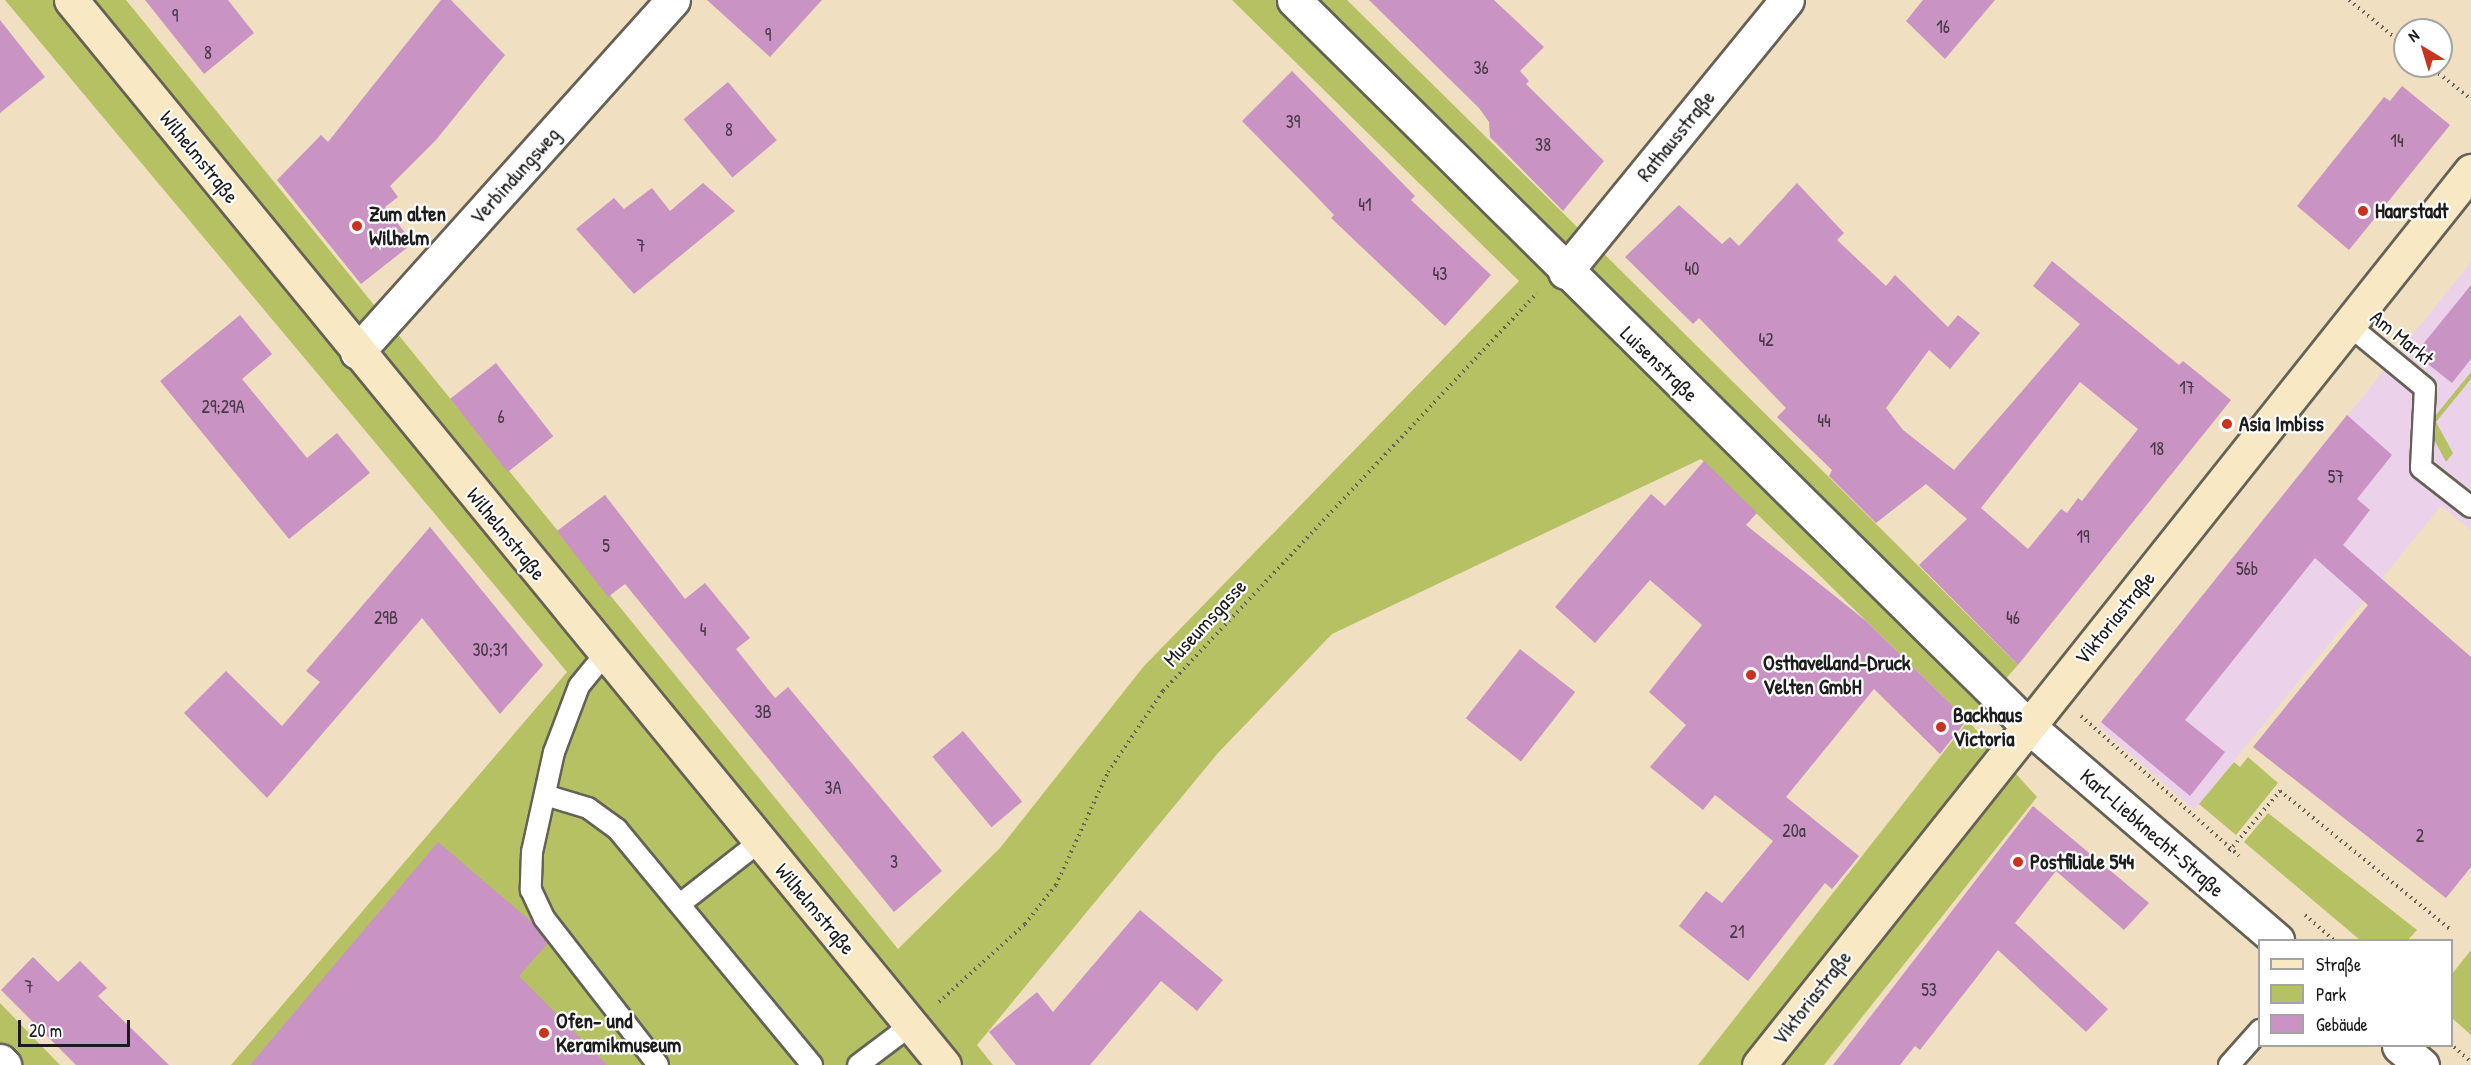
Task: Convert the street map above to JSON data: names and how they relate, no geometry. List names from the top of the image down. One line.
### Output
{"streets":{"street":["Rathausstraße","Wilhelmstraße","Verbindungsweg","Luisenstraße","Viktoriastraße","Karl-Liebknecht-Straße"],"lane":["Am Markt"],"path":["Museumsgasse"]},"crossings":[["Rathausstraße","Luisenstraße"],["Rathausstraße","Museumsgasse"],["Wilhelmstraße","Verbindungsweg"],["Wilhelmstraße","Museumsgasse"],["Am Markt","Viktoriastraße"],["Luisenstraße","Viktoriastraße"],["Luisenstraße","Museumsgasse"],["Luisenstraße","Karl-Liebknecht-Straße"],["Viktoriastraße","Karl-Liebknecht-Straße"]],"places":["Haarstadt","Zum alten Wilhelm","Asia Imbiss","Osthavelland-Druck Velten GmbH","Backhaus Victoria","Postfiliale 544","Ofen- und Keramikmuseum"],"house_numbers":["9","16","9","8","36","39","8","14","38","41","7","40","43","42","17","29;29A","6","44","18","57","19","5","56b","29B","46","4","30;31","3B","3A","20a","2","3","21","7","53"],"legend":["Straße","Park","Gebäude"],"scale_bar":"20 m","north":"top left"}
